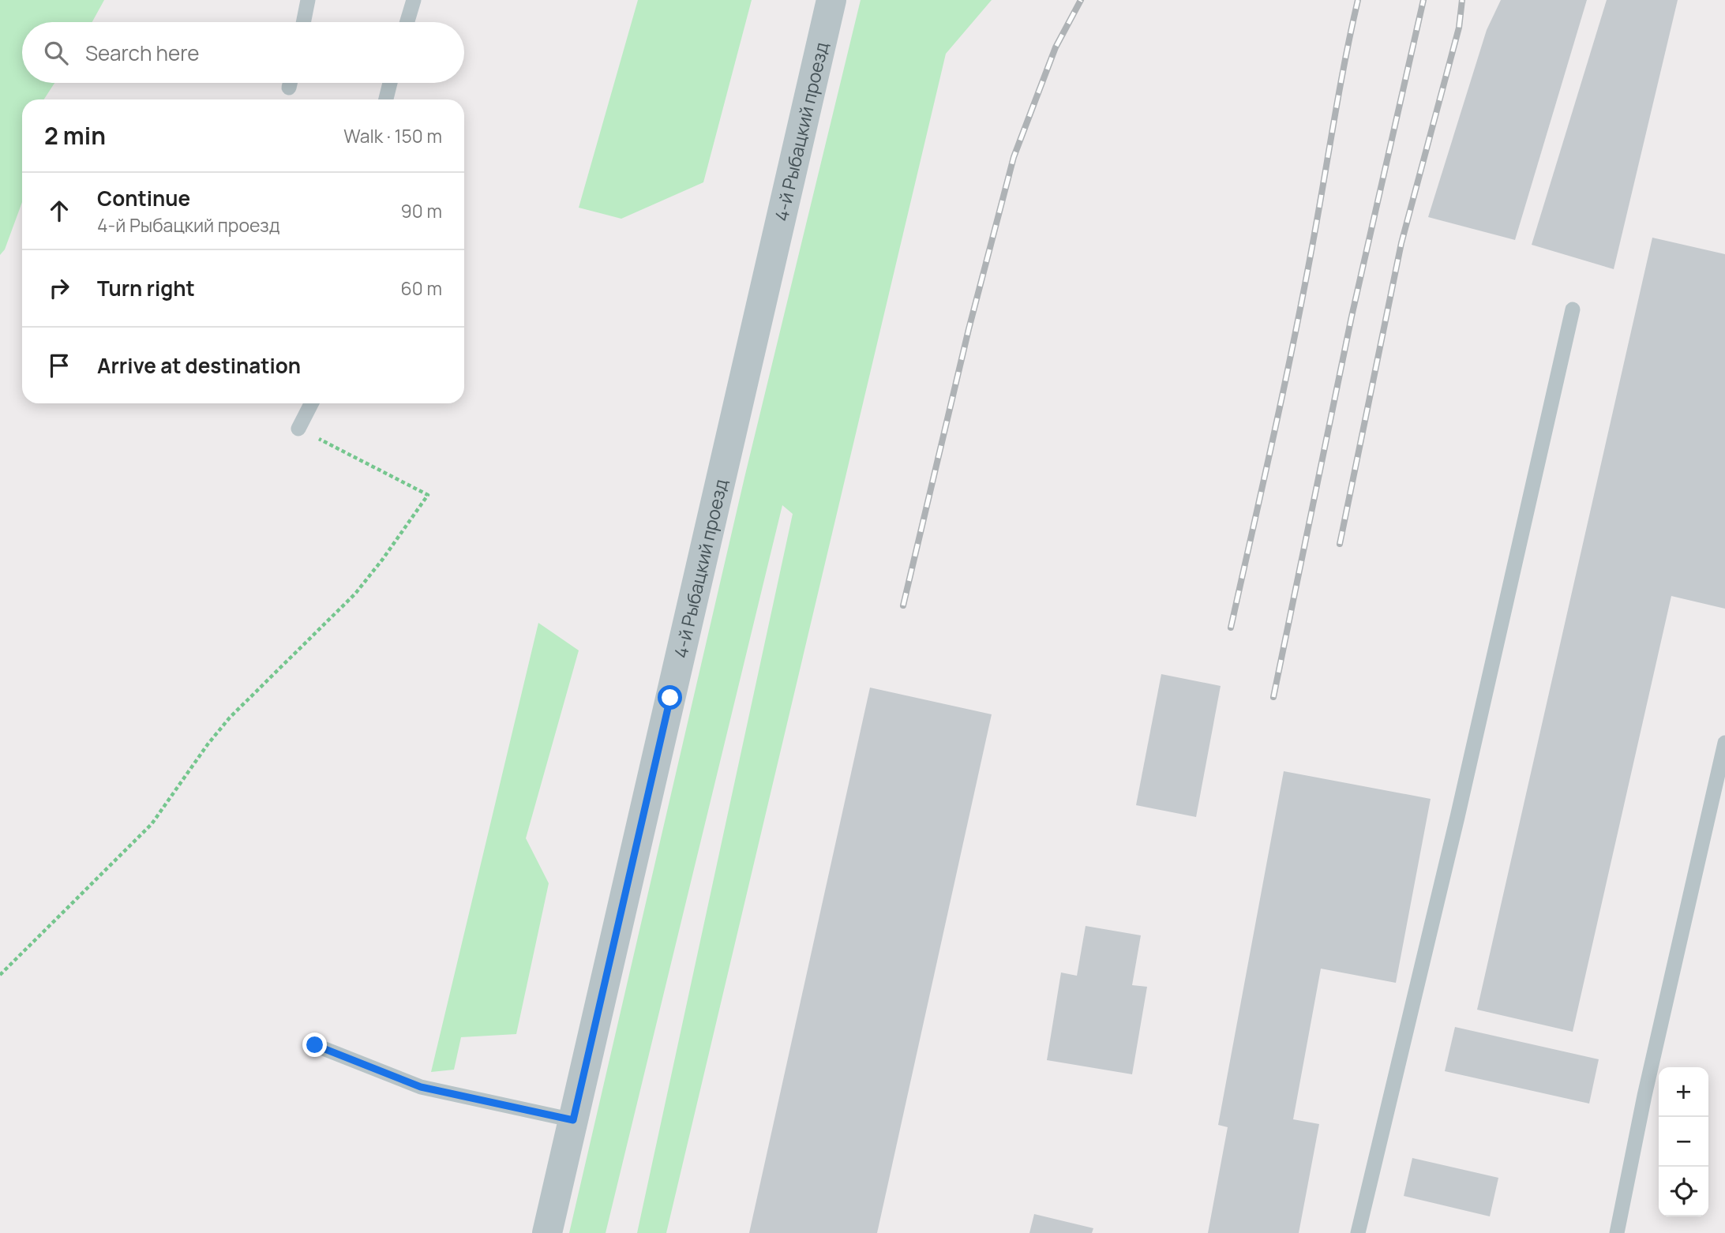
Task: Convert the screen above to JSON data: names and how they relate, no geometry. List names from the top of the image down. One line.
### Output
{"streets":{"street":["4-й Рыбацкий проезд"]},"page":{"search":"Search here","heading":["2 min","Walk · 150 m"],"list":[["Continue","4-й Рыбацкий проезд","90 m"],["Turn right","60 m"],"Arrive at destination"],"map_buttons":["+","−"]}}
